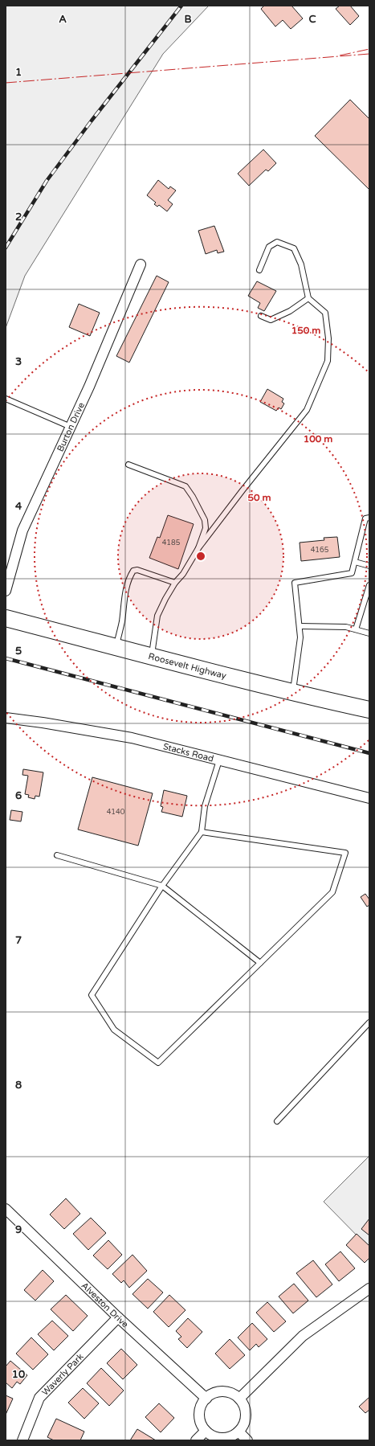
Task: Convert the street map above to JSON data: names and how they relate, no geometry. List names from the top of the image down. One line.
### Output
{"streets":{"main road":["Roosevelt Highway"],"street":["Burton Drive","Stacks Road","Alveston Drive","Waverly Park"]},"crossings":[["Alveston Drive","Waverly Park"]],"house_numbers":["4185","4165","4140"],"grid":{"columns":["A","B","C"],"rows":["1","2","3","4","5","6","7","8","9","10"]},"rings":["150 m","100 m","50 m"]}
